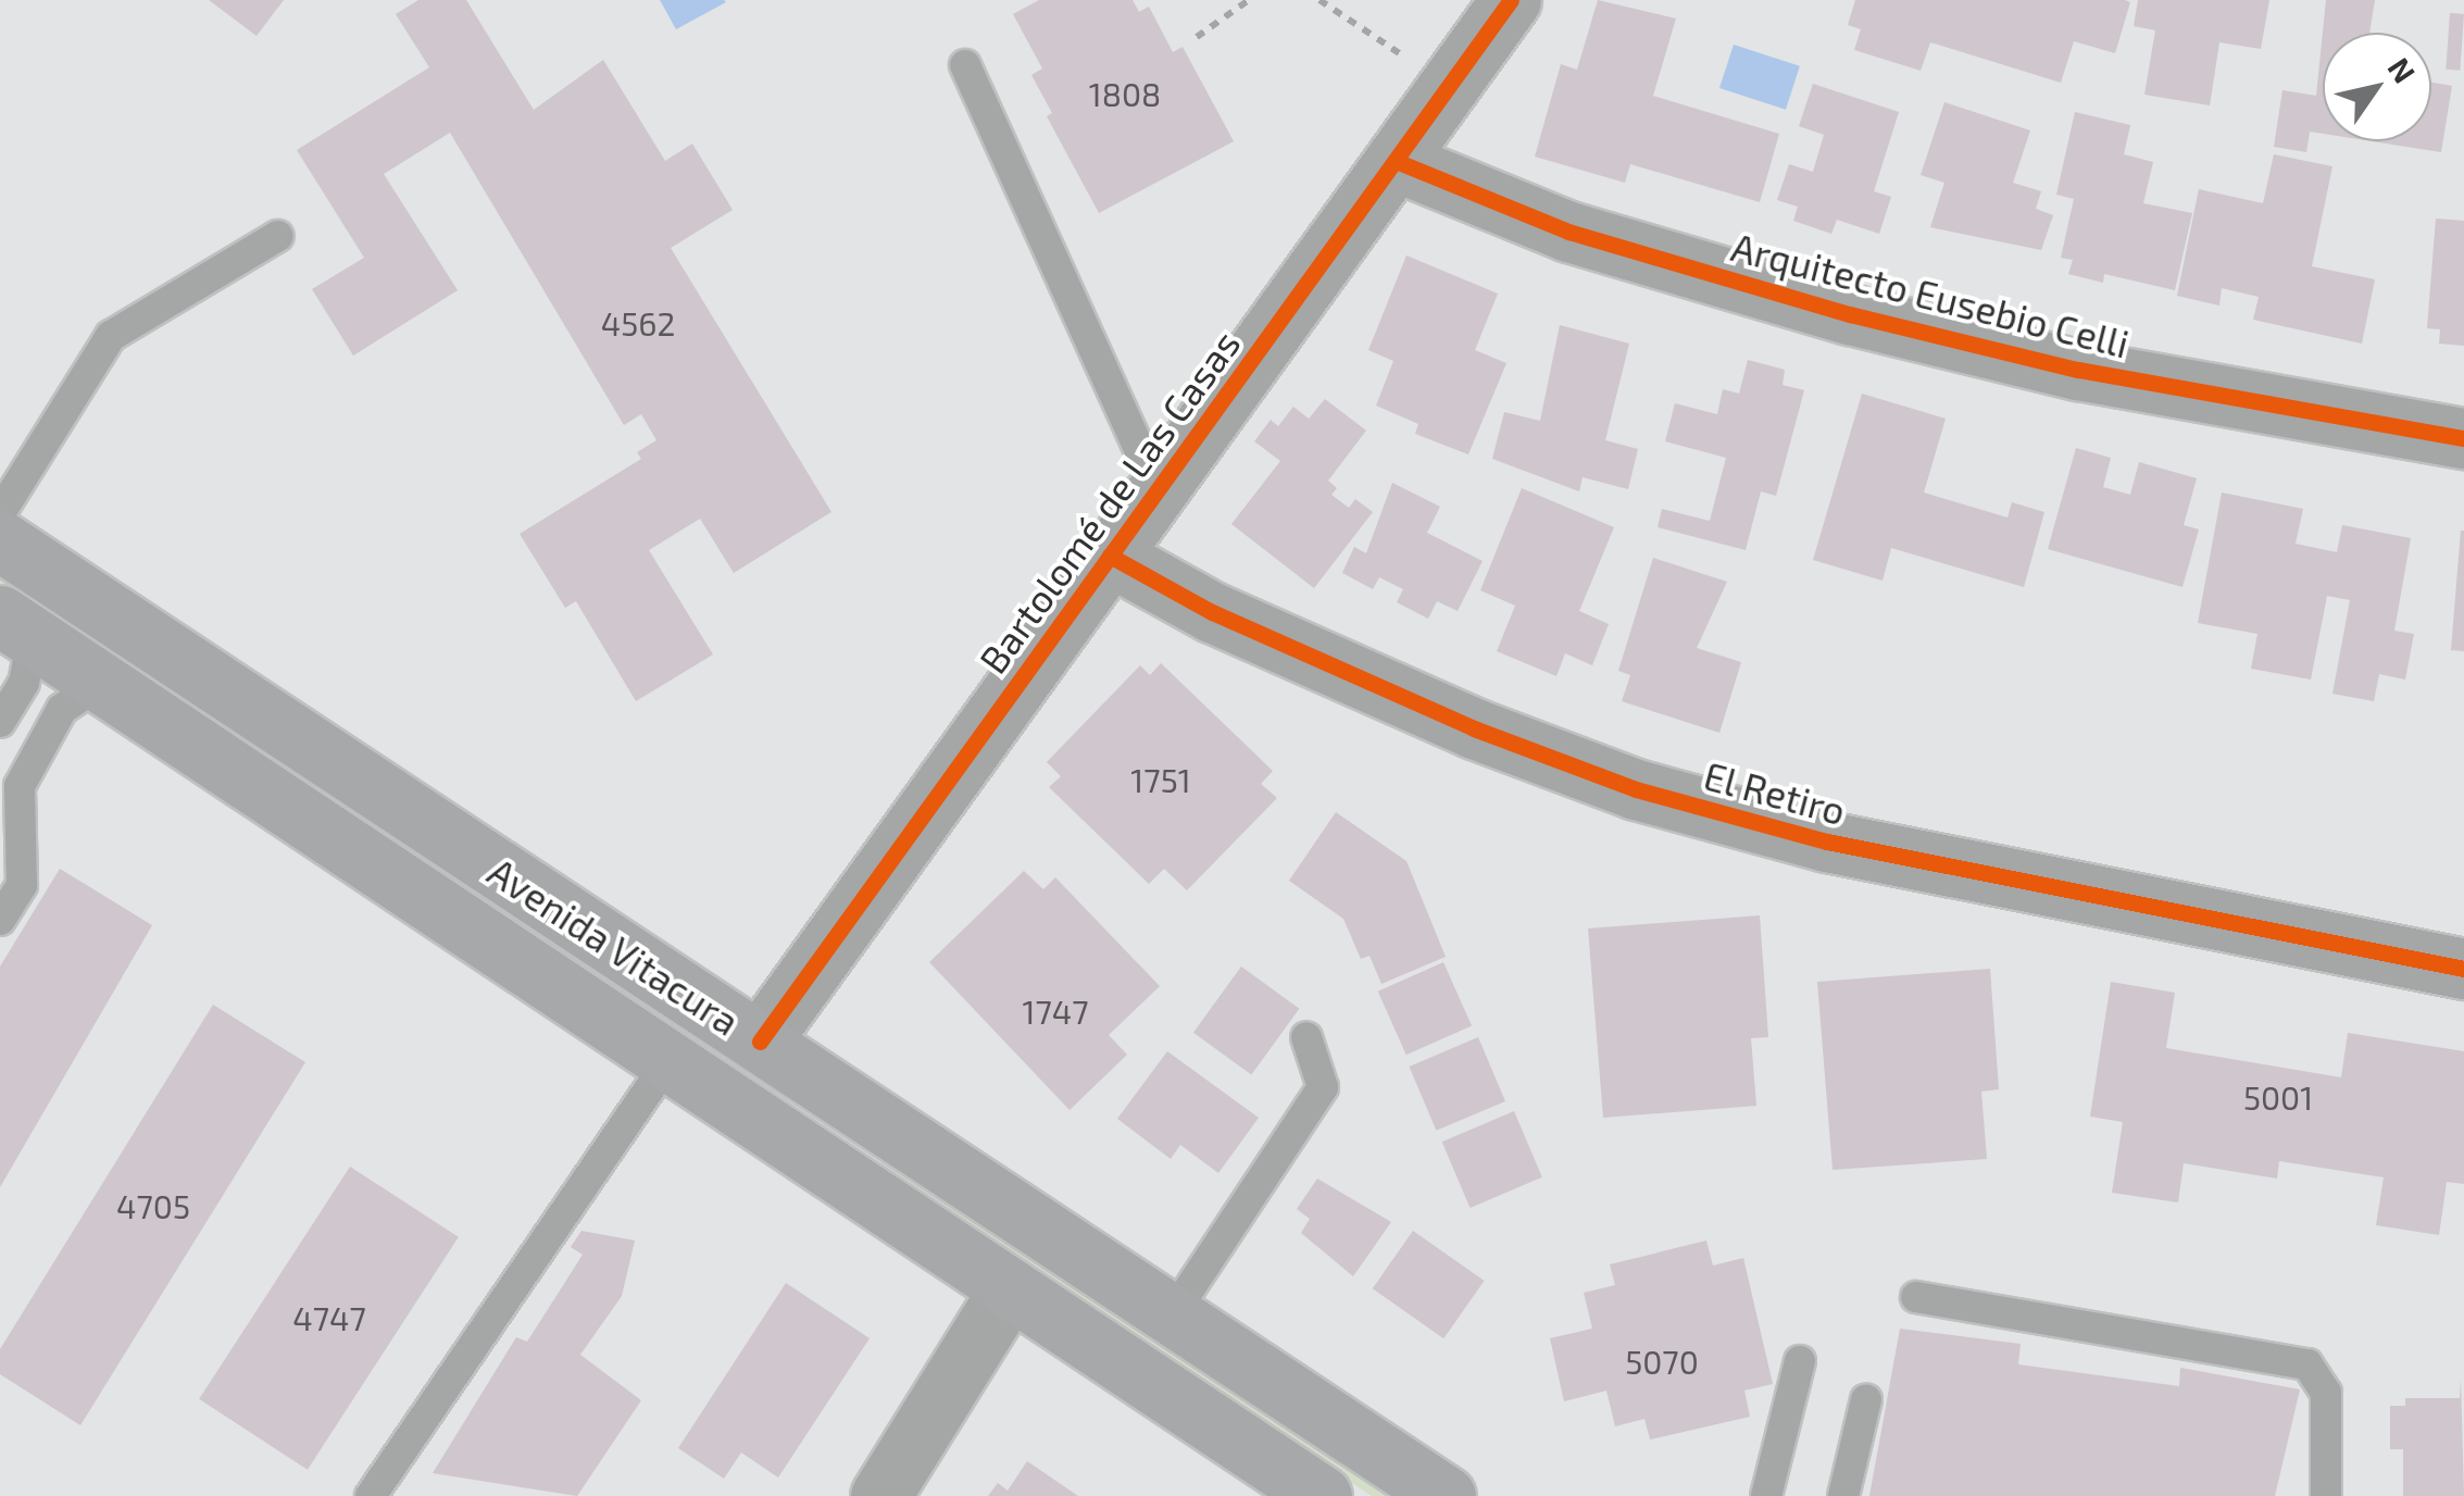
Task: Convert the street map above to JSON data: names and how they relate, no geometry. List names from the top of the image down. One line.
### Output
{"streets":{"main road":["Avenida Vitacura"],"street":["Arquitecto Eusebio Celli","Bartolomé de Las Casas","El Retiro"]},"crossings":[["Arquitecto Eusebio Celli","Bartolomé de Las Casas"],["Bartolomé de Las Casas","El Retiro"],["Bartolomé de Las Casas","Avenida Vitacura"]],"house_numbers":["1808","4562","1751","1747","5001","4705","4747","5070"],"north":"top right"}
